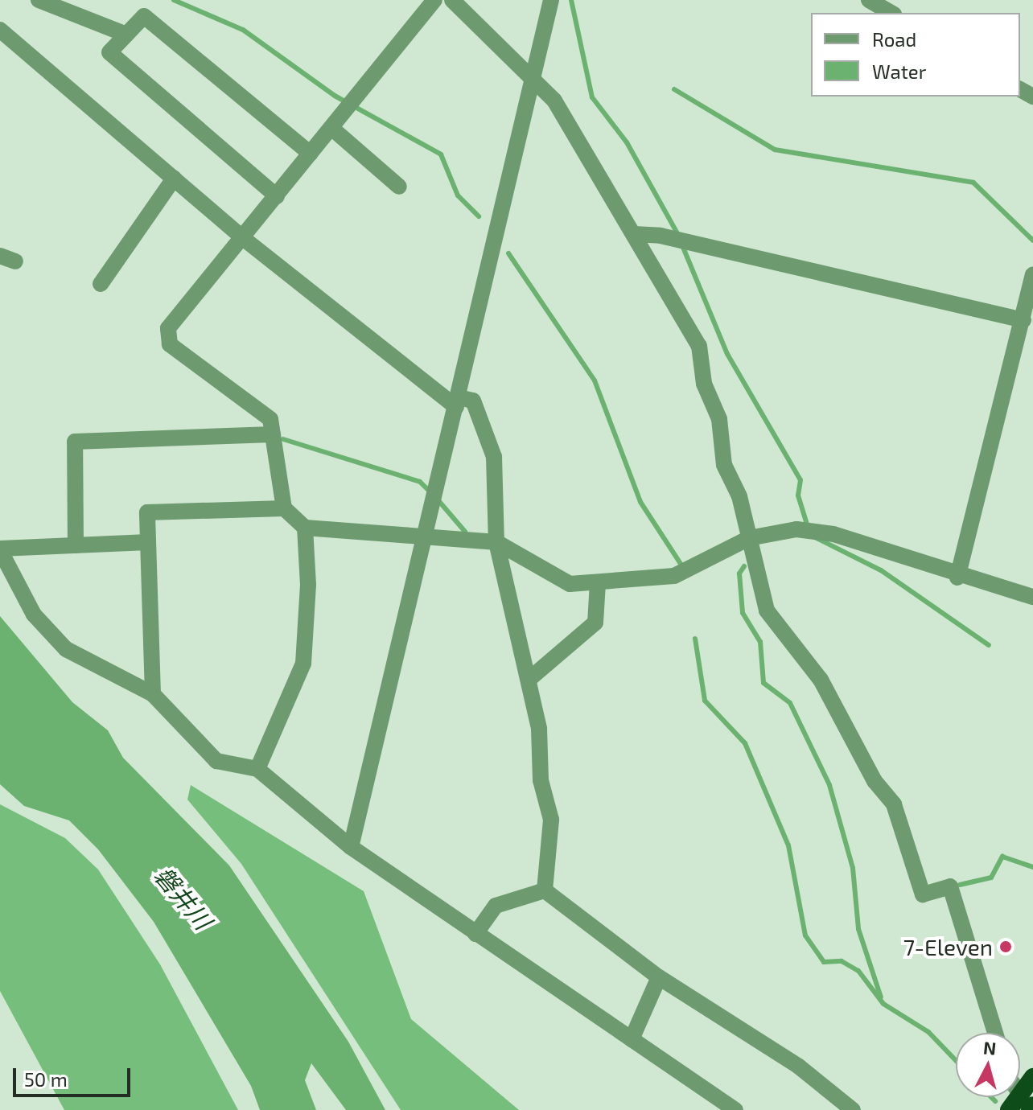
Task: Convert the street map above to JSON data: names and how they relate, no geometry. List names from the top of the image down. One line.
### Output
{"water":["磐井川"],"places":["7-Eleven"],"legend":["Road","Water"],"scale_bar":"50 m","north":"top"}
